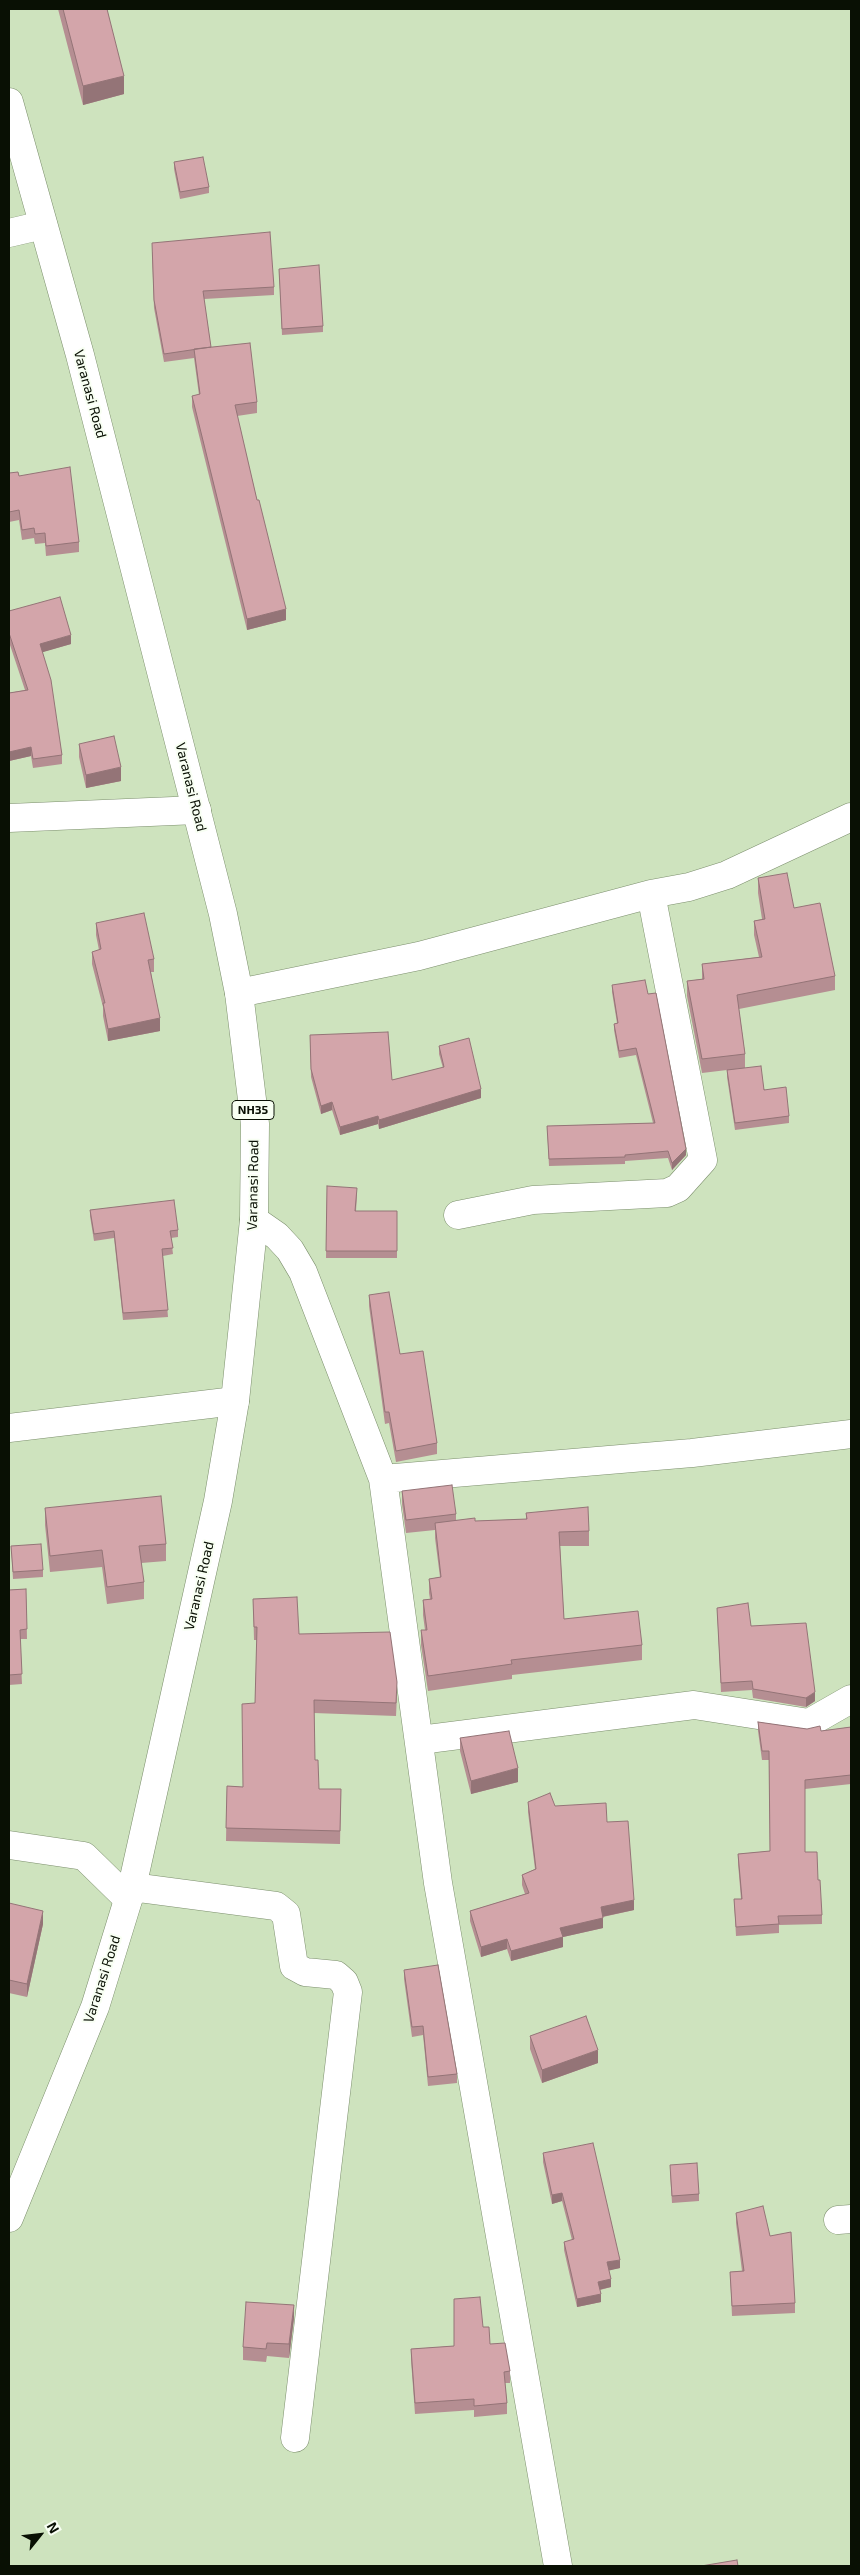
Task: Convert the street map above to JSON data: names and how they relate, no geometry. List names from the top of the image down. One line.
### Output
{"streets":{"main road":["Varanasi Road","NH35"]},"north":"top right"}
